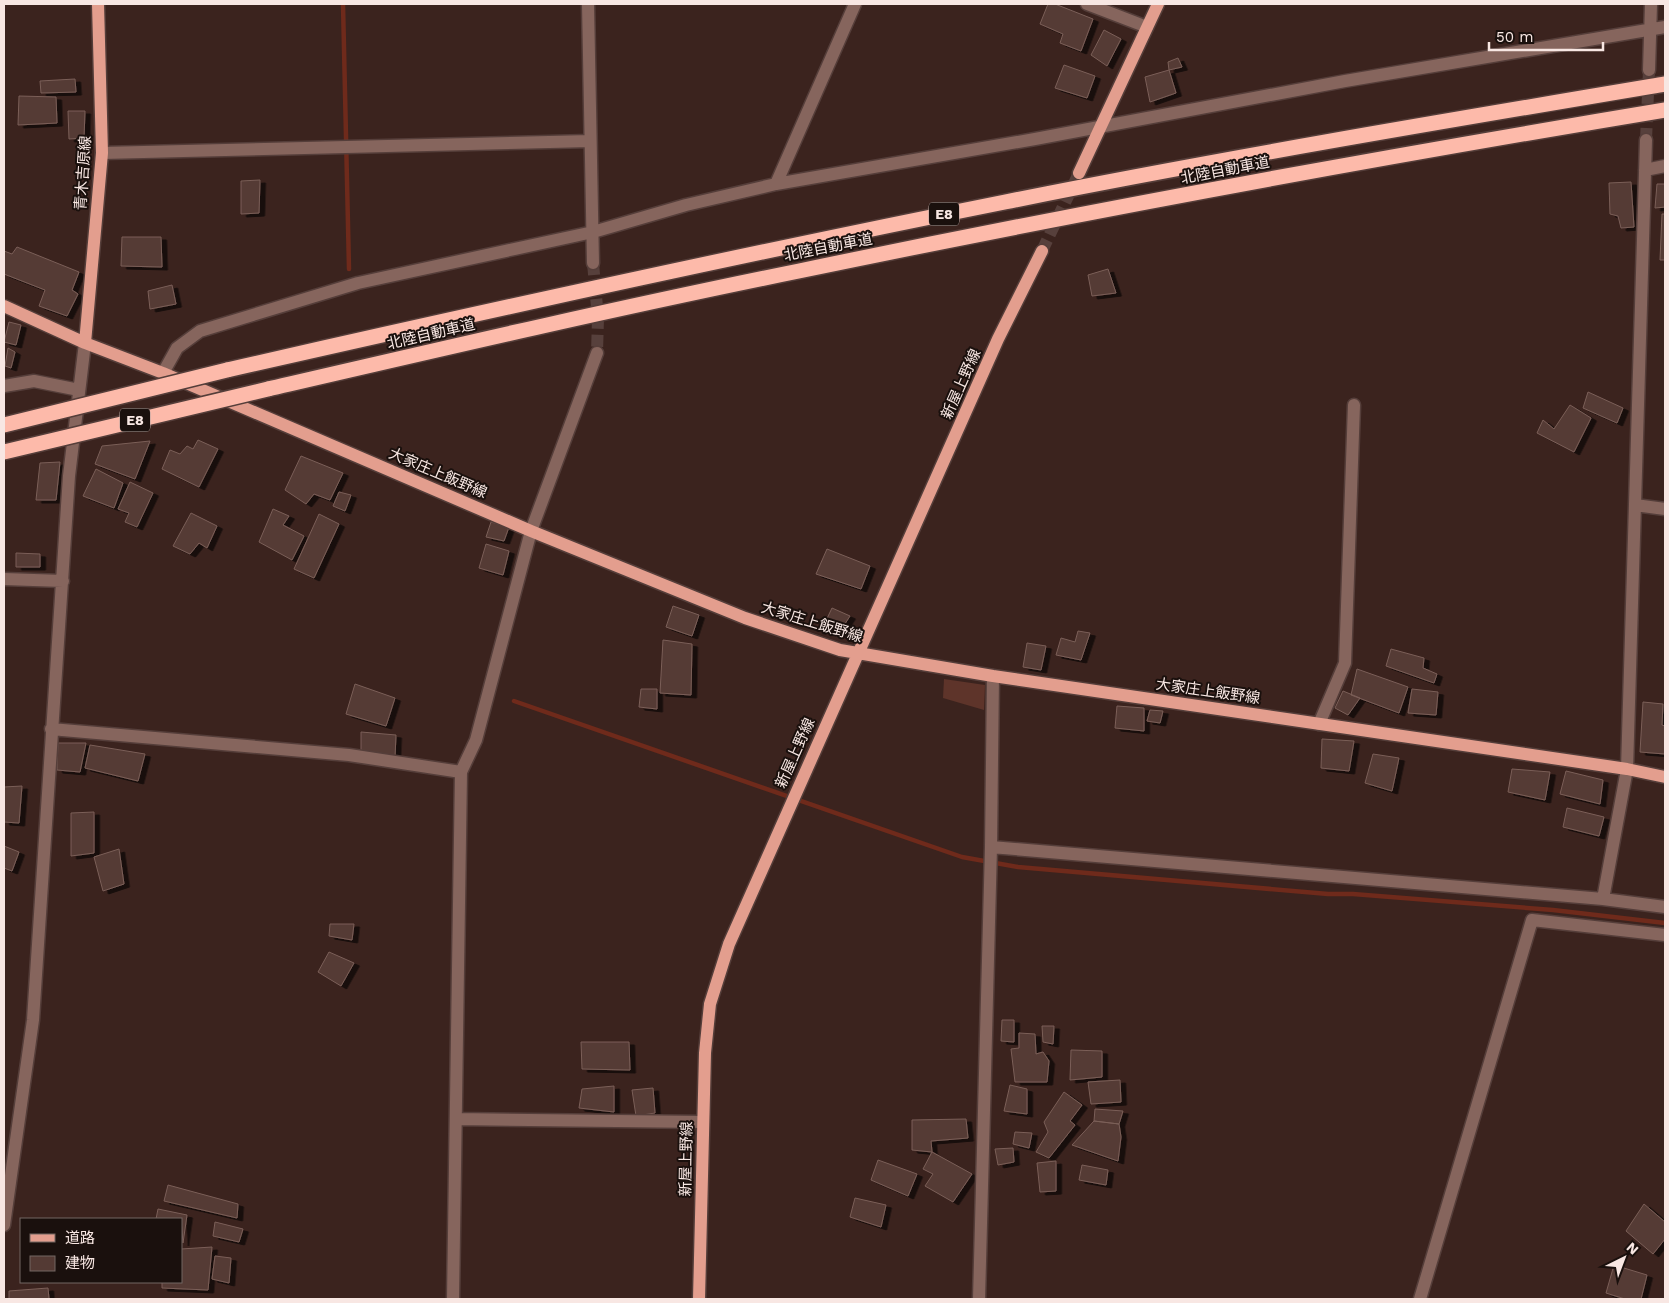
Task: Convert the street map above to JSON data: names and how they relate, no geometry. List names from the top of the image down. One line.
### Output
{"streets":{"highway":["北陸自動車道","E8"],"main road":["青木吉原線","新屋上野線","大家庄上飯野線"]},"crossings":[["青木吉原線","大家庄上飯野線"],["新屋上野線","大家庄上飯野線"]],"legend":["道路","建物"],"scale_bar":"50 m","north":"top right"}
